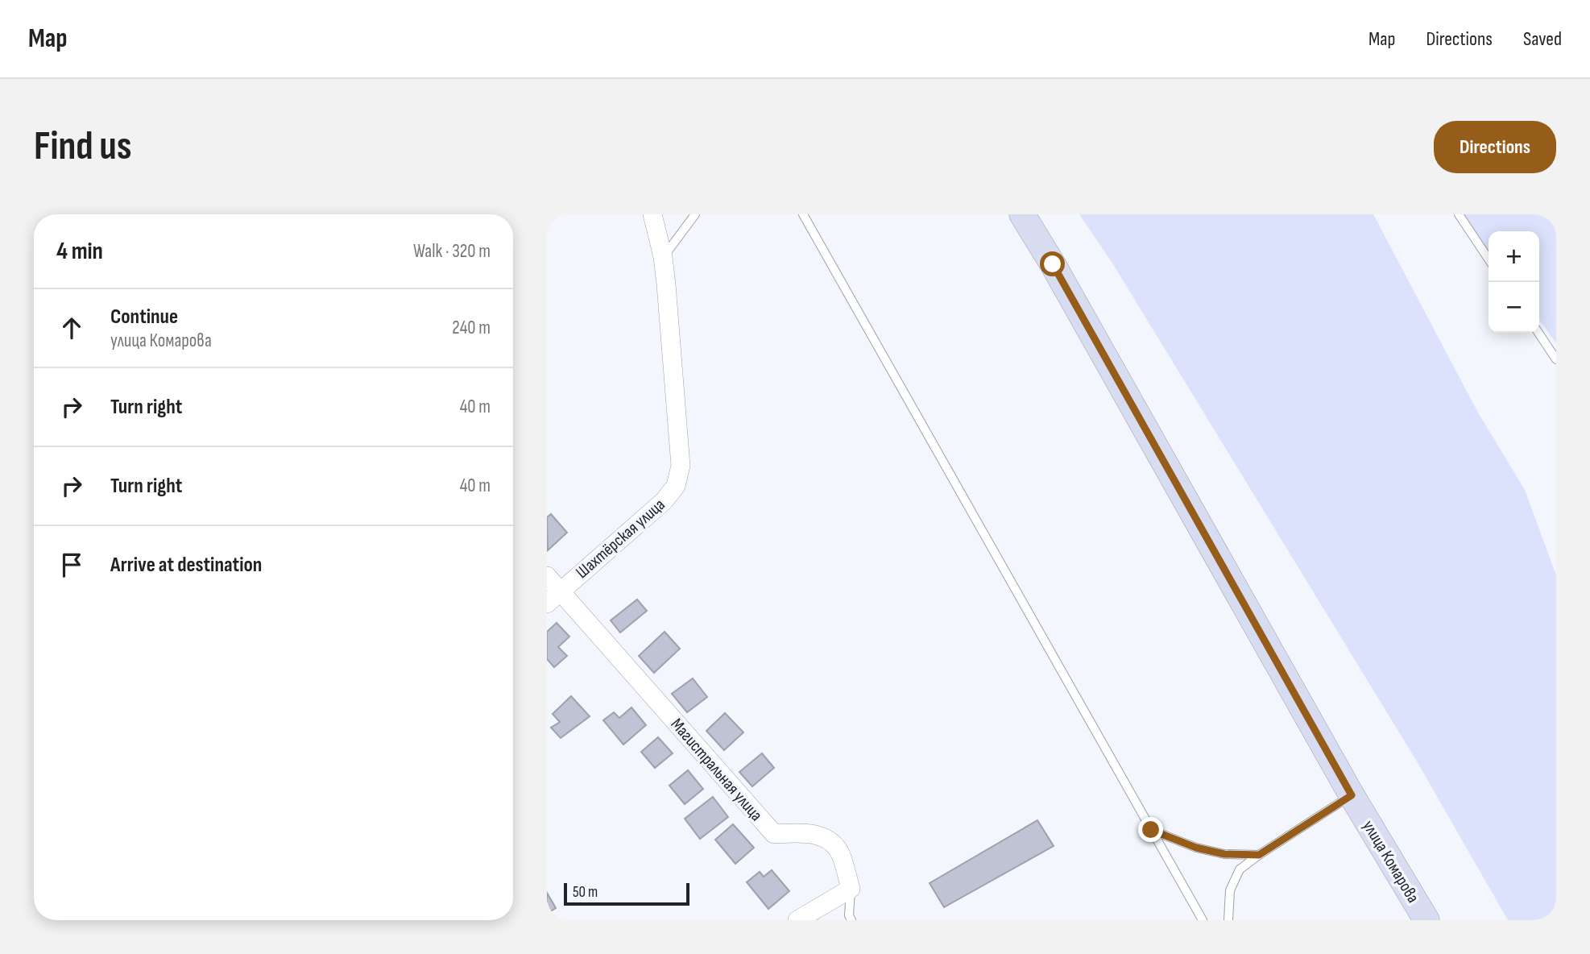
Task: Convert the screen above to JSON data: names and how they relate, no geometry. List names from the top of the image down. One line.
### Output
{"streets":{"street":["Шахтёрская улица","Магистральная улица","улица Комарова"]},"crossings":[["Шахтёрская улица","Магистральная улица"]],"scale_bar":"50 m","page":{"header":"Map","nav":["Map","Directions","Saved"],"buttons":"Directions","title":"Find us","heading":["4 min","Walk · 320 m"],"map_buttons":["+","−"],"list":[["Continue","улица Комарова","240 m"],["Turn right","40 m"],["Turn right","40 m"],"Arrive at destination"],"scale":"50 m"}}
